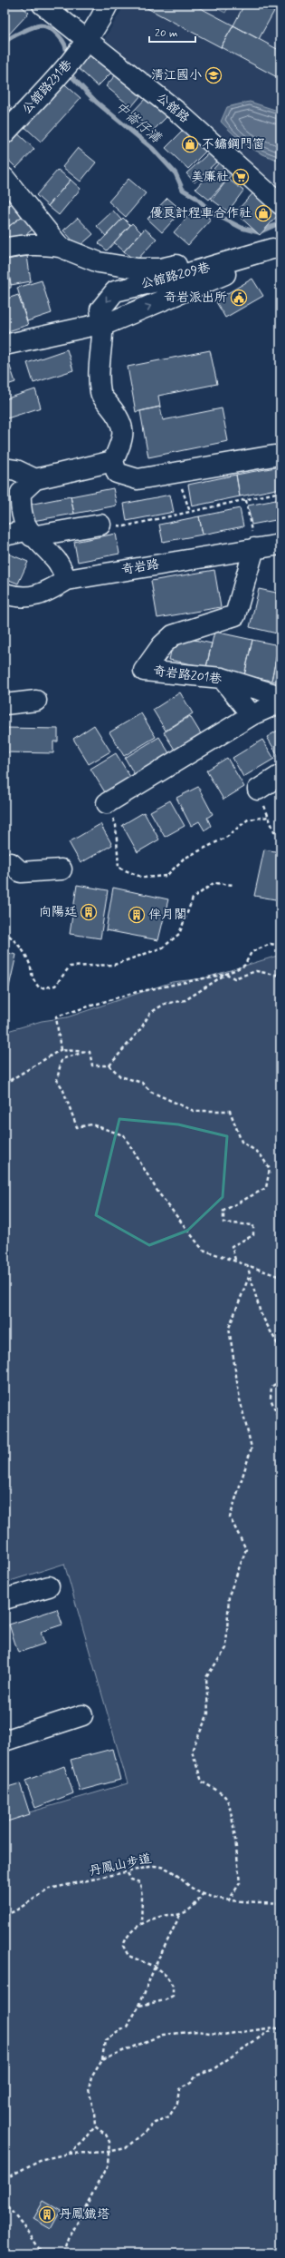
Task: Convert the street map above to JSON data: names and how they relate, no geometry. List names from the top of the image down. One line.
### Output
{"streets":{"street":["公舘路231巷","公舘路","公舘路209巷","奇岩路","奇岩路201巷"],"path":["丹鳳山步道"]},"crossings":[["公舘路231巷","公舘路"],["奇岩路","奇岩路201巷"]],"water":["中崙仔溝"],"places":{"school or university":["清江國小"],"shop":["不鏽鋼門窗","優良計程車合作社"],"supermarket":["美廉社"],"public building":["奇岩派出所"],"building":["向陽廷","伴月閣","丹鳳鐵塔"]},"scale_bar":"20 m"}
